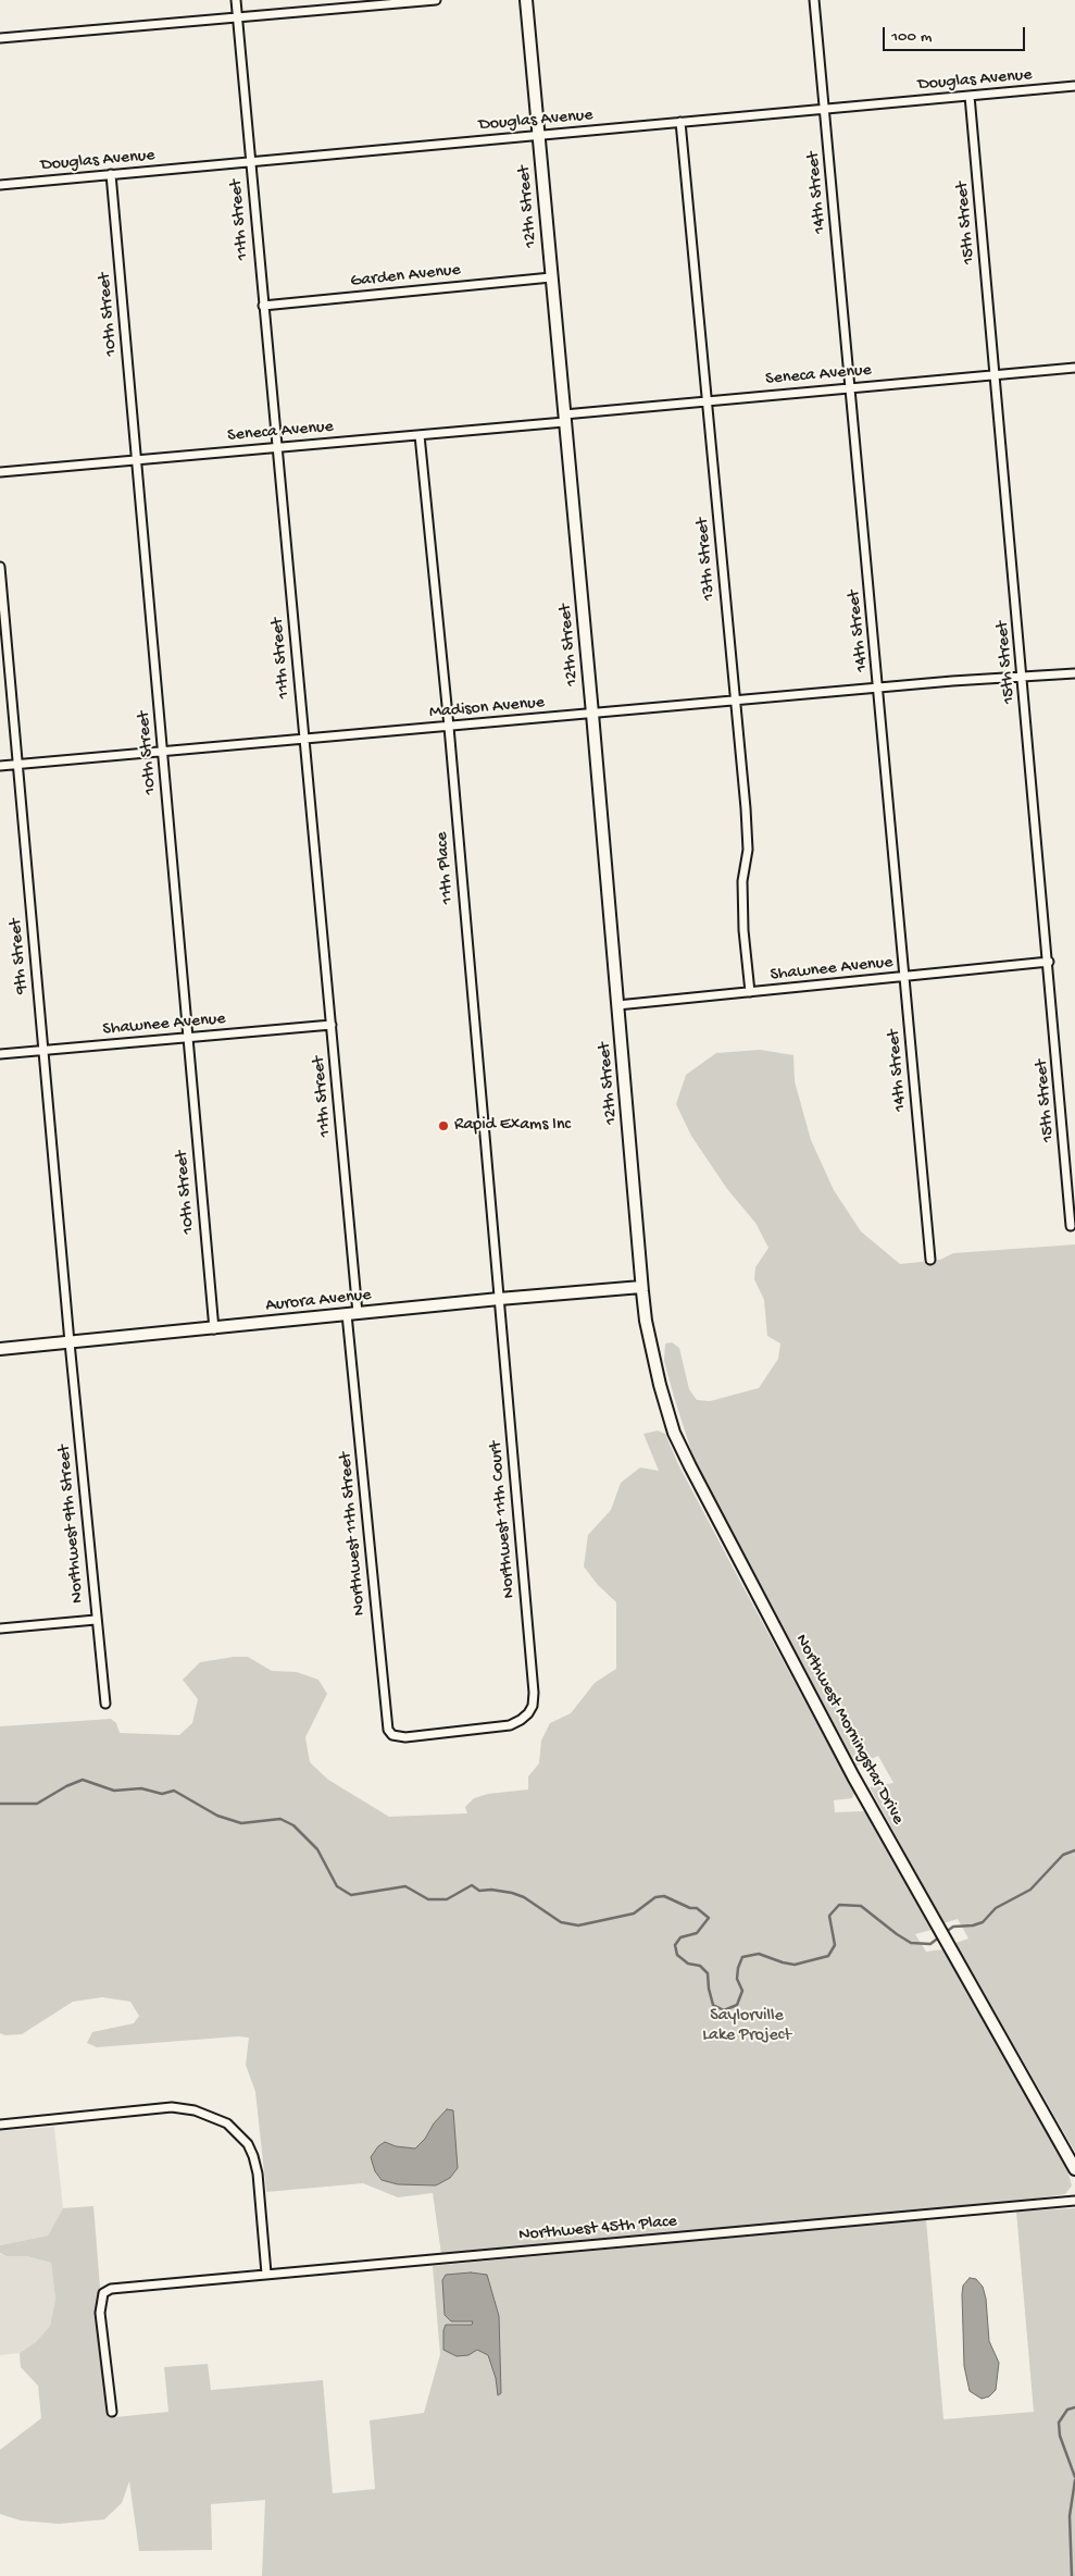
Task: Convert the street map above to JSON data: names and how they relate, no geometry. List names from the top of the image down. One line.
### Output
{"streets":{"main road":["12th Street","Aurora Avenue","Northwest Morningstar Drive"],"street":["Douglas Avenue","14th Street","11th Street","15th Street","Garden Avenue","10th Street","Seneca Avenue","13th Street","Madison Avenue","11th Place","9th Street","Shawnee Avenue","Northwest 11th Court","Northwest 9th Street","Northwest 11th Street","Northwest 45th Place"]},"crossings":[["Douglas Avenue","14th Street"],["Douglas Avenue","12th Street"],["Douglas Avenue","11th Street"],["Douglas Avenue","15th Street"],["Douglas Avenue","10th Street"],["Douglas Avenue","13th Street"],["14th Street","Seneca Avenue"],["14th Street","Madison Avenue"],["14th Street","Shawnee Avenue"],["12th Street","Garden Avenue"],["12th Street","Seneca Avenue"],["12th Street","Madison Avenue"],["12th Street","Shawnee Avenue"],["12th Street","Aurora Avenue"],["12th Street","Northwest Morningstar Drive"],["11th Street","Garden Avenue"],["11th Street","Seneca Avenue"],["11th Street","Madison Avenue"],["11th Street","Shawnee Avenue"],["11th Street","Aurora Avenue"],["11th Street","Northwest 11th Street"],["15th Street","Seneca Avenue"],["15th Street","Madison Avenue"],["15th Street","Shawnee Avenue"],["10th Street","Seneca Avenue"],["10th Street","Madison Avenue"],["10th Street","Shawnee Avenue"],["10th Street","Aurora Avenue"],["Seneca Avenue","13th Street"],["Seneca Avenue","11th Place"],["13th Street","Madison Avenue"],["13th Street","Shawnee Avenue"],["Madison Avenue","11th Place"],["Madison Avenue","9th Street"],["11th Place","Aurora Avenue"],["11th Place","Northwest 11th Court"],["9th Street","Shawnee Avenue"],["9th Street","Aurora Avenue"],["9th Street","Northwest 9th Street"],["Aurora Avenue","Northwest 11th Court"],["Aurora Avenue","Northwest 9th Street"],["Aurora Avenue","Northwest 11th Street"],["Aurora Avenue","Northwest Morningstar Drive"],["Northwest 11th Court","Northwest 11th Street"]],"parks":["Saylorville Lake Project"],"places":["Rapid Exams Inc"],"scale_bar":"100 m"}
